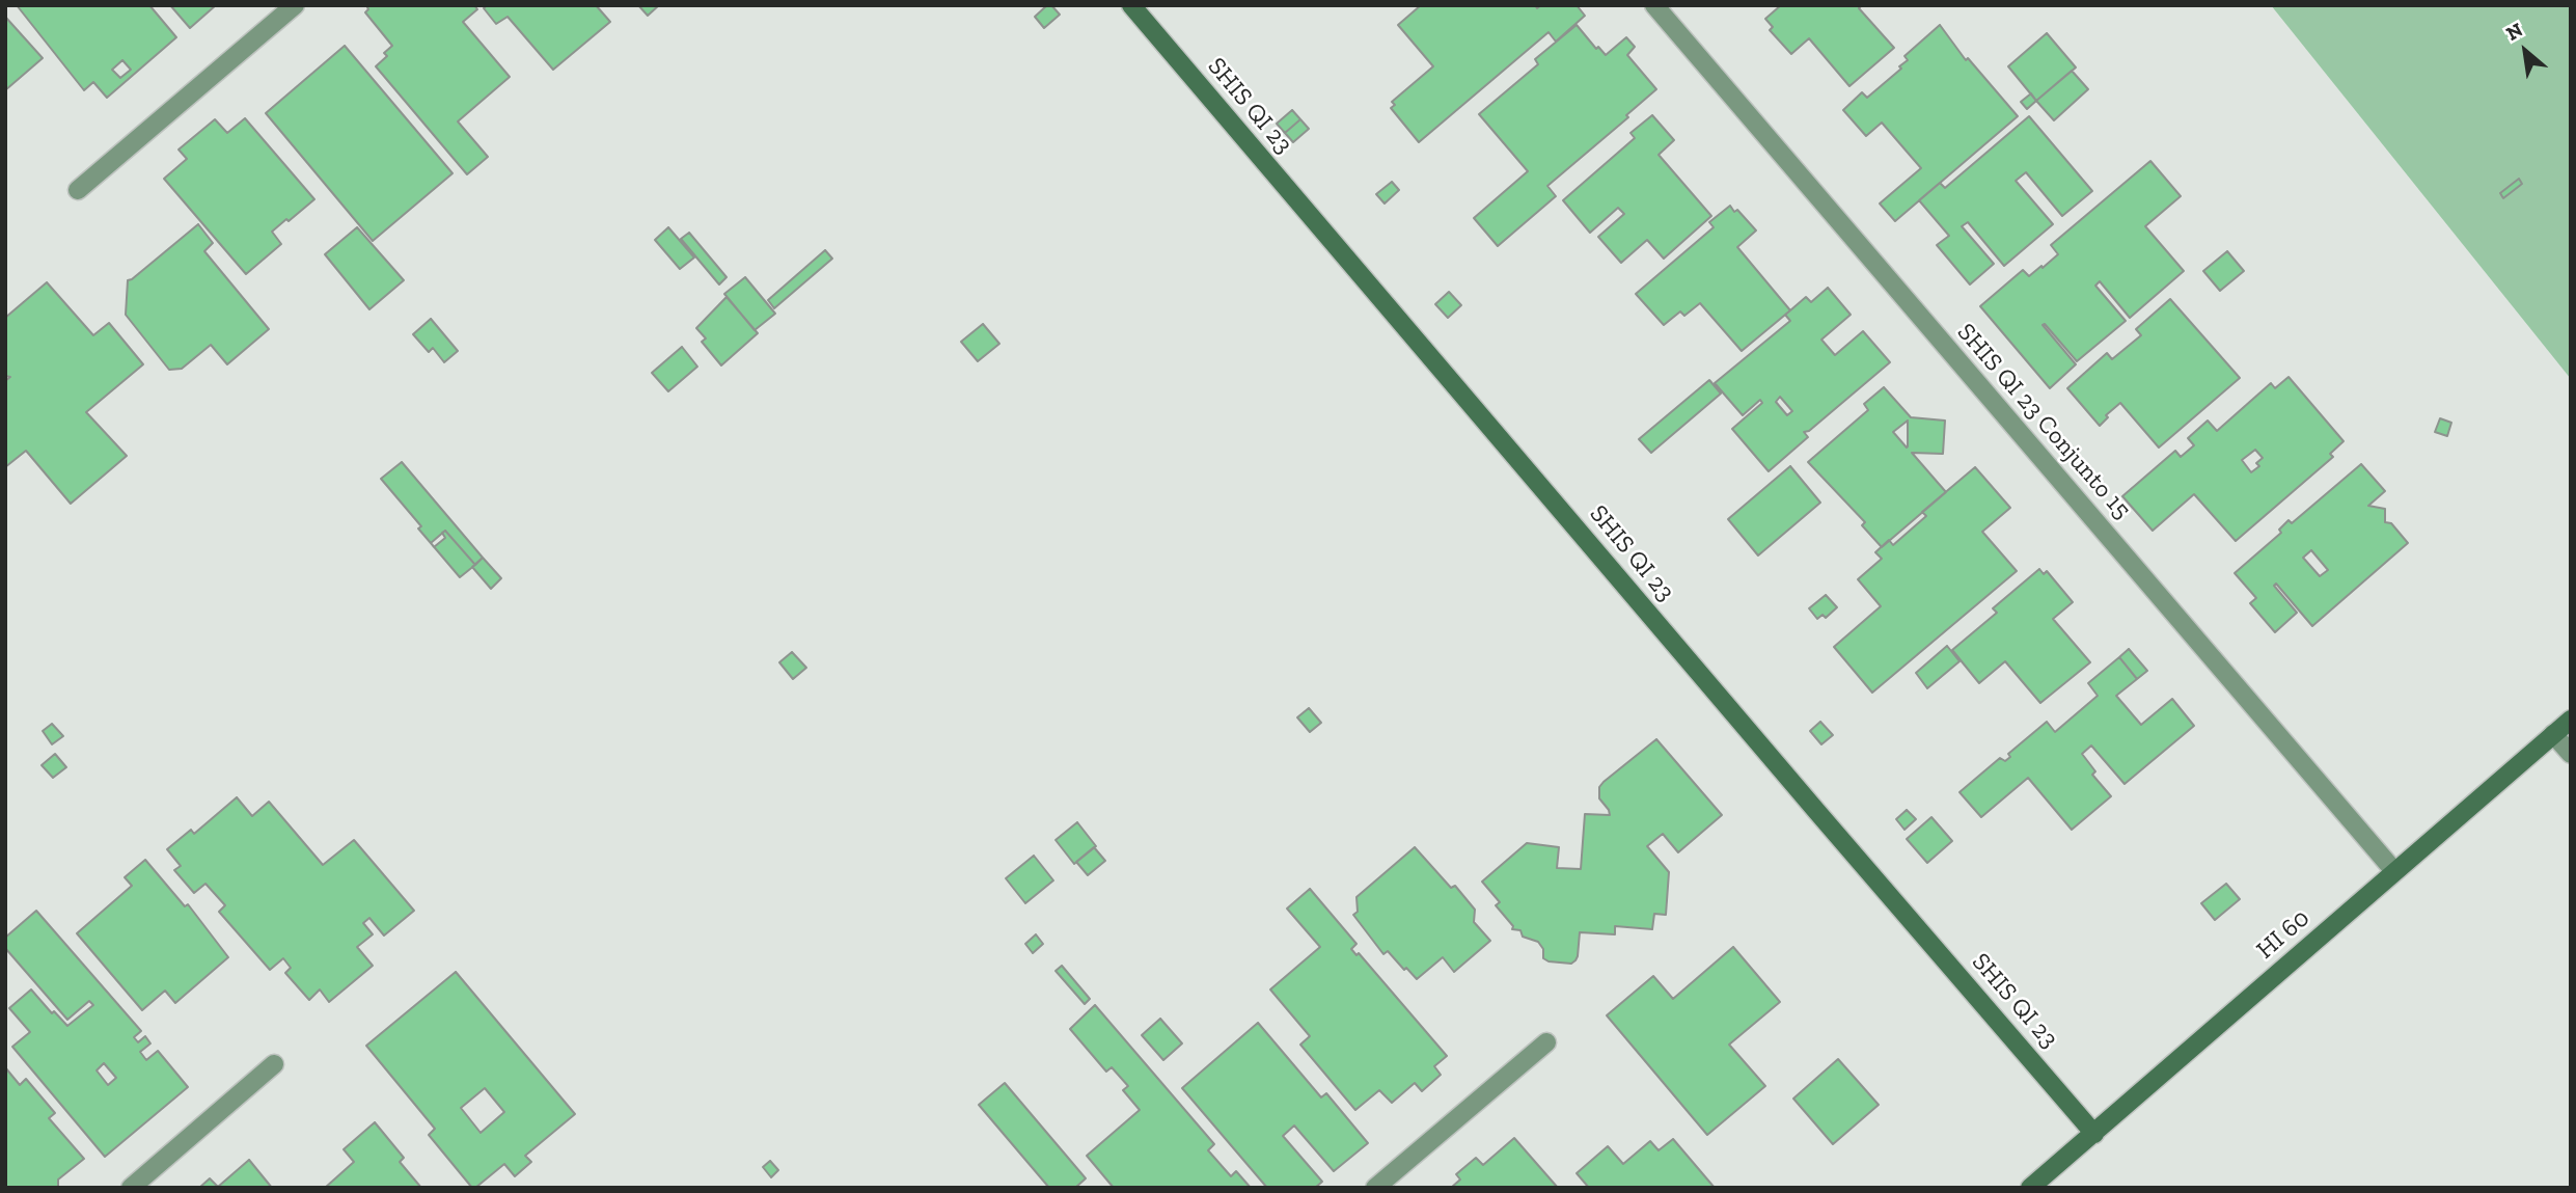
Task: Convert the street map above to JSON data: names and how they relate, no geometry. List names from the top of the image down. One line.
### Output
{"streets":{"street":["SHIS QI 23","SHIS QI 23 Conjunto 15","HI 60"]},"crossings":[["SHIS QI 23","HI 60"],["SHIS QI 23 Conjunto 15","HI 60"]],"north":"top left"}
